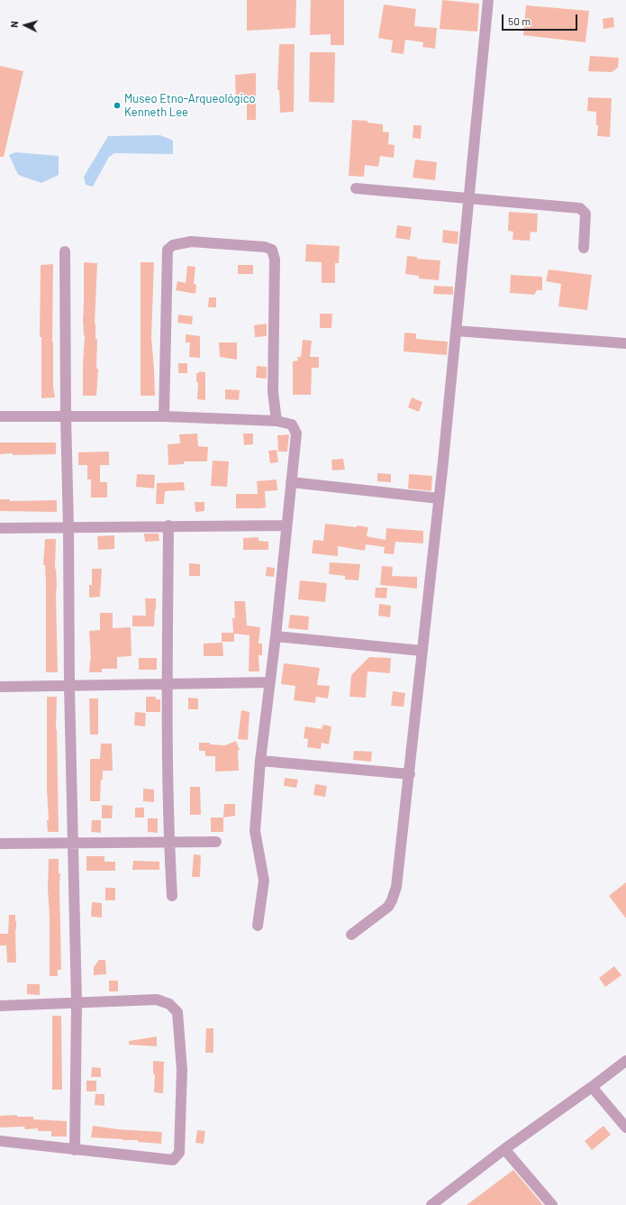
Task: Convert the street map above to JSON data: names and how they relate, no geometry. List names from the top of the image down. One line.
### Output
{"places":["Museo Etno-Arqueológico Kenneth Lee"],"scale_bar":"50 m","north":"left"}
